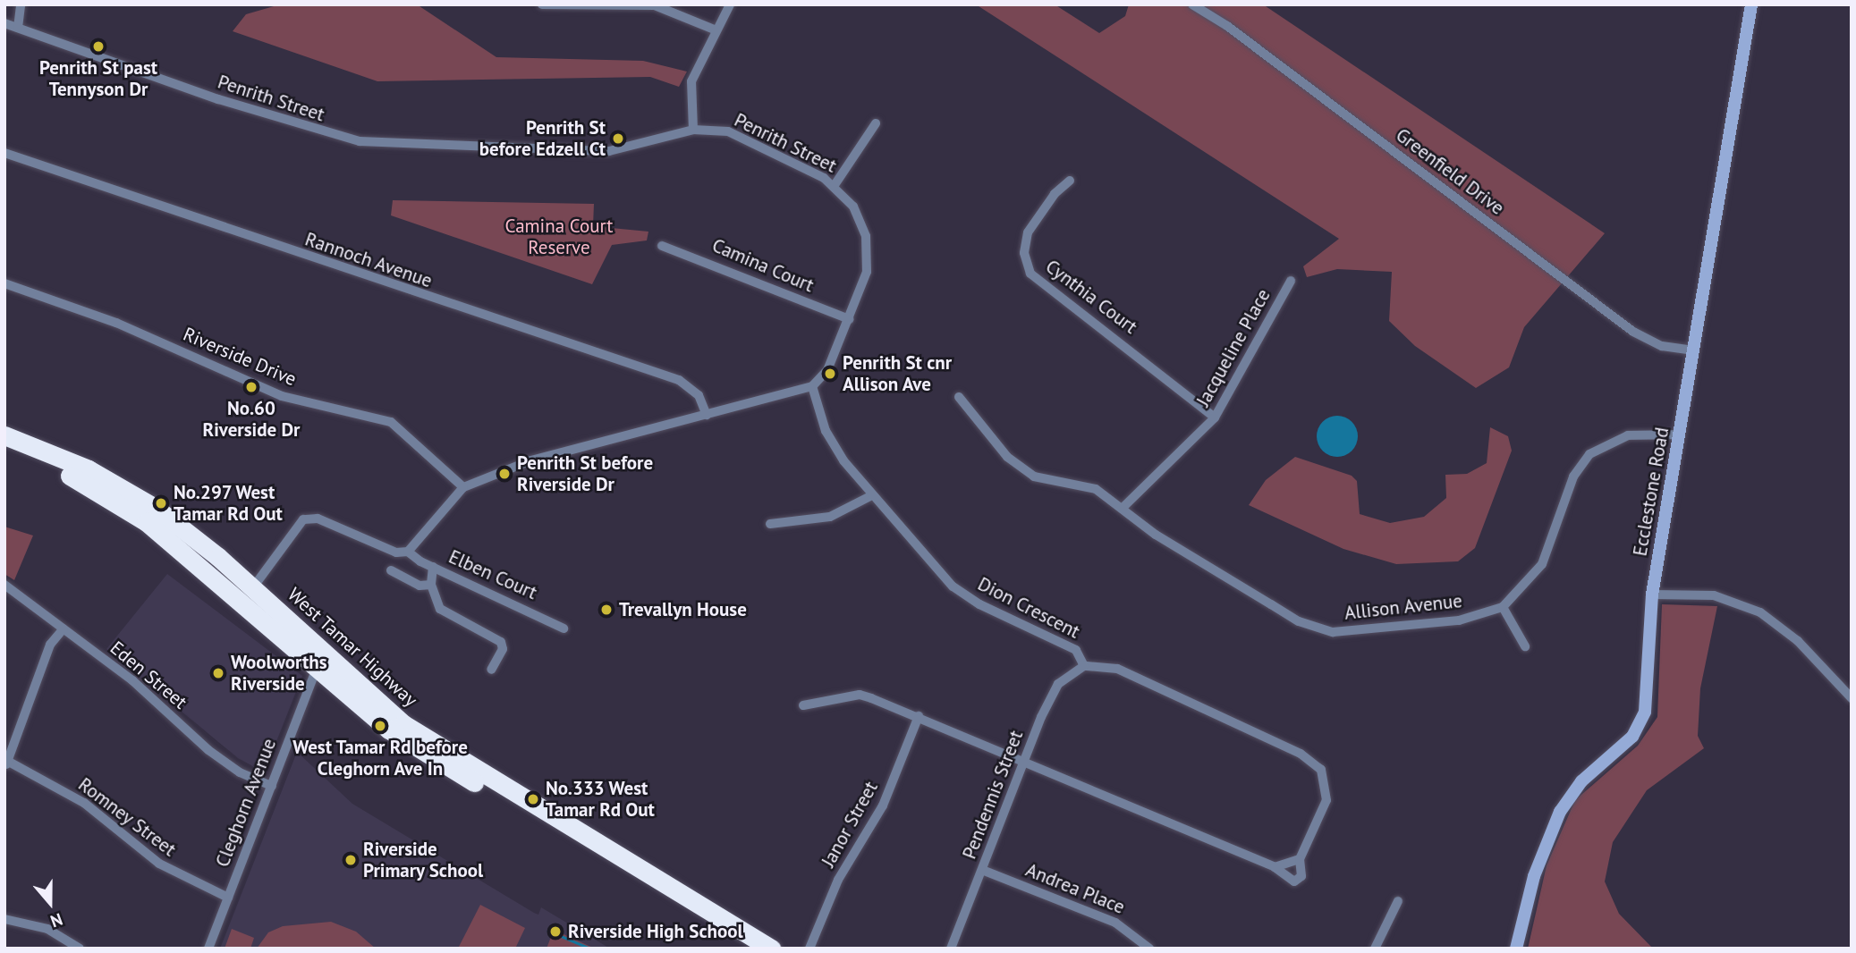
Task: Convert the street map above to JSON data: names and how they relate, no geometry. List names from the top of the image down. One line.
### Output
{"streets":{"highway":["West Tamar Highway"],"main road":["Ecclestone Road"],"street":["Penrith Street","Greenfield Drive","Rannoch Avenue","Camina Court","Cynthia Court","Jacqueline Place","Riverside Drive","Elben Court","Allison Avenue","Dion Crescent","Eden Street","Pendennis Street","Cleghorn Avenue","Romney Street","Janor Street","Andrea Place"]},"crossings":[["Penrith Street","Camina Court"],["Penrith Street","Dion Crescent"],["Greenfield Drive","Ecclestone Road"],["Cynthia Court","Jacqueline Place"],["Jacqueline Place","Allison Avenue"],["Dion Crescent","Pendennis Street"],["Dion Crescent","Janor Street"],["West Tamar Highway","Cleghorn Avenue"],["Eden Street","Cleghorn Avenue"],["Pendennis Street","Andrea Place"],["Cleghorn Avenue","Romney Street"]],"parks":["Camina Court Reserve"],"places":["Penrith St past Tennyson Dr","Penrith St before Edzell Ct","Penrith St cnr Allison Ave","No.60 Riverside Dr","Penrith St before Riverside Dr","No.297 West Tamar Rd Out","Trevallyn House","Woolworths Riverside","West Tamar Rd before Cleghorn Ave In","No.333 West Tamar Rd Out","Riverside Primary School","Riverside High School"],"north":"bottom"}
